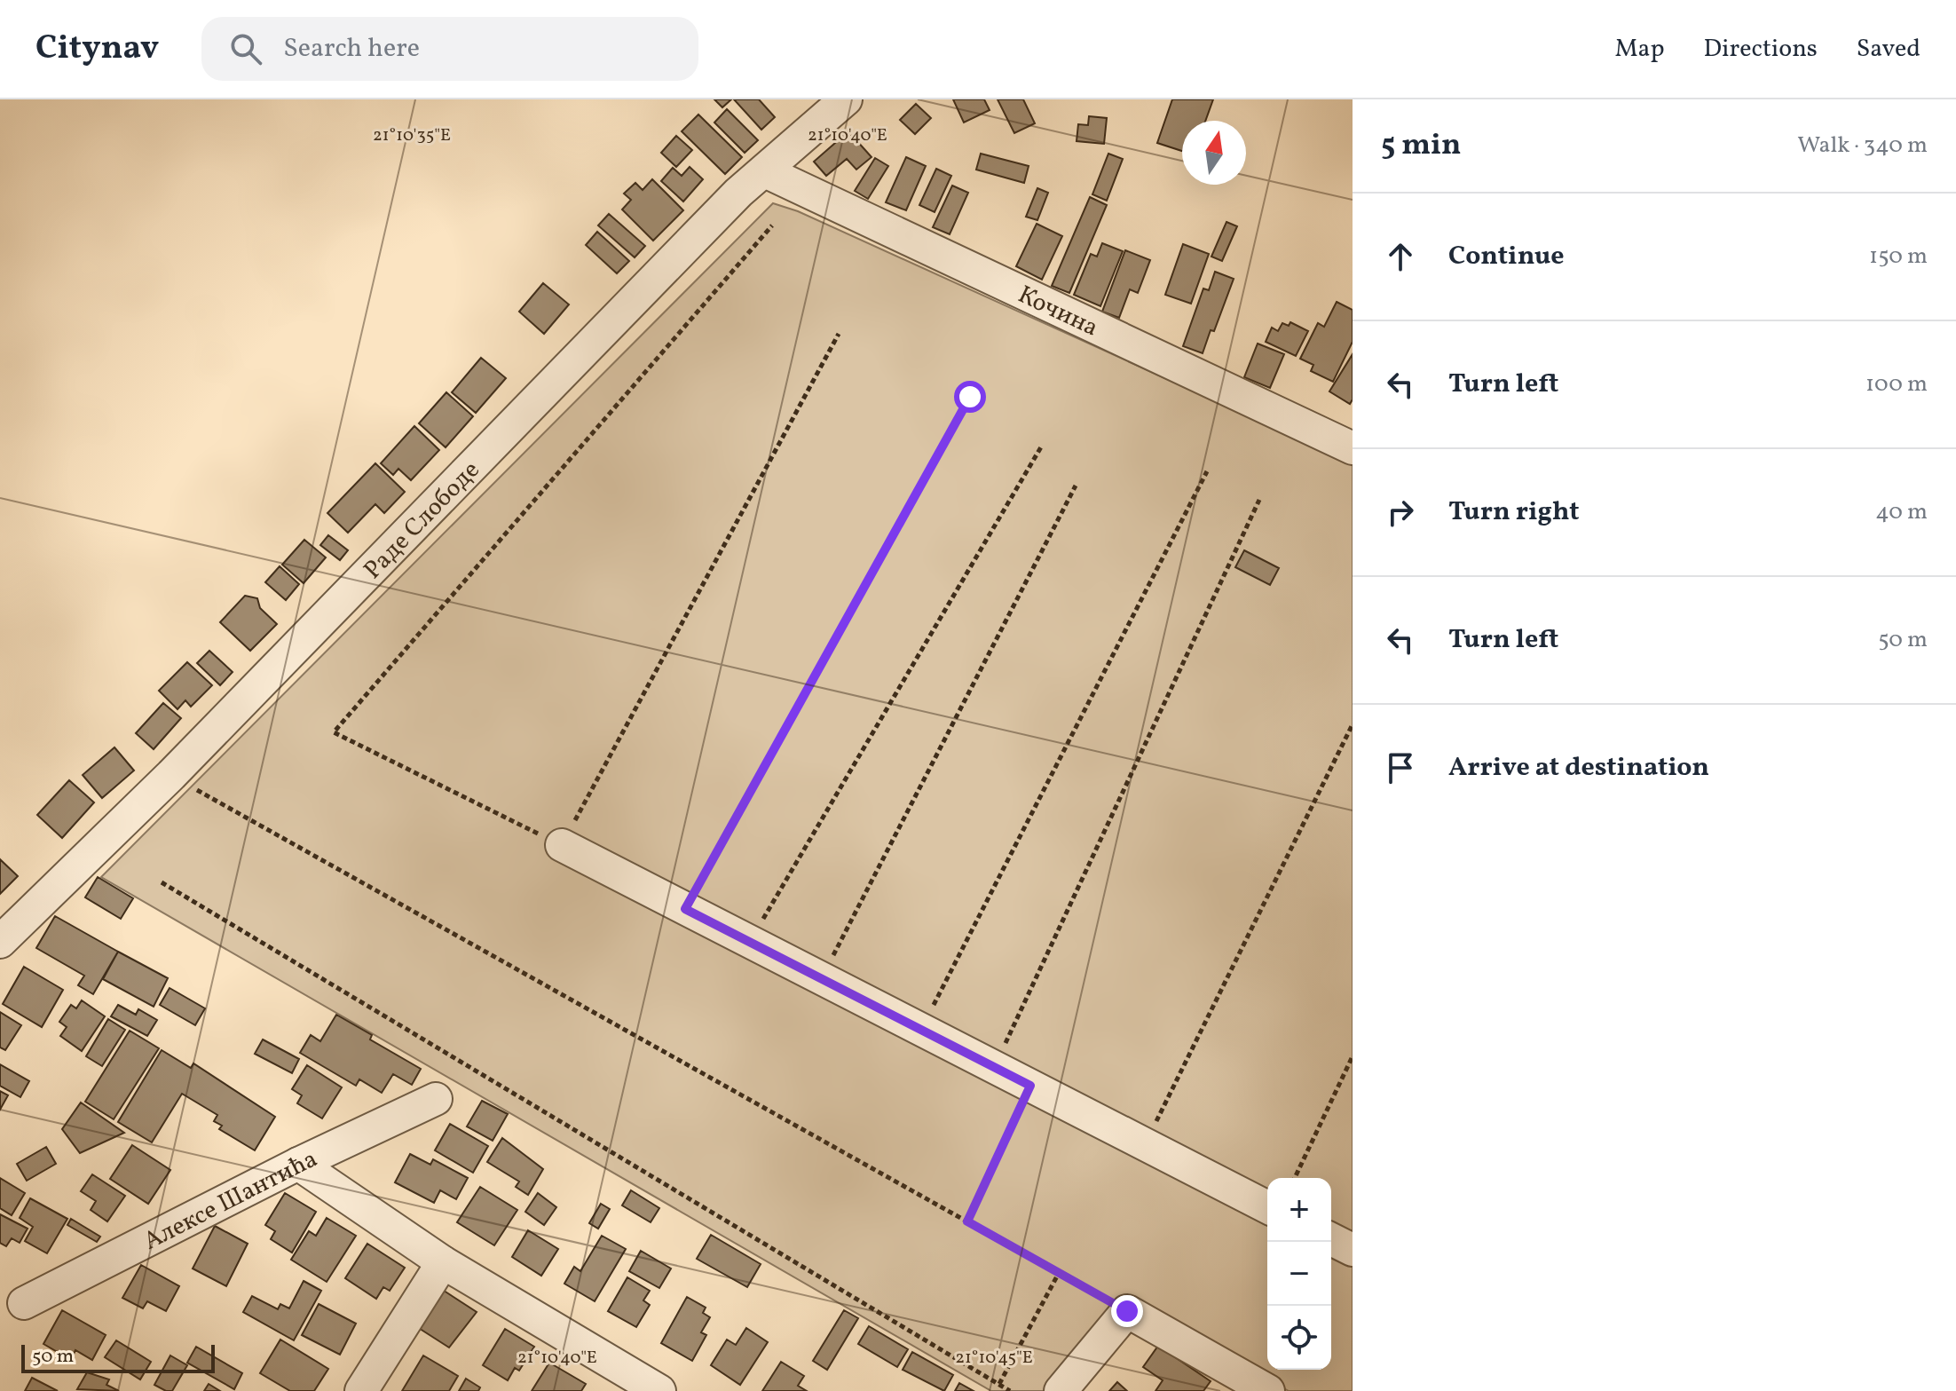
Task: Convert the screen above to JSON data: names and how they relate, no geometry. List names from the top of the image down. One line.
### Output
{"streets":{"street":["Кочина","Раде Слободе","Алексе Шантића"]},"crossings":[["Кочина","Раде Слободе"]],"scale_bar":"50 m","north":"top","page":{"header":"Citynav","search":"Search here","nav":["Map","Directions","Saved"],"heading":["5 min","Walk · 340 m"],"list":[["Continue","150 m"],["Turn left","100 m"],["Turn right","40 m"],["Turn left","50 m"],"Arrive at destination"],"map_buttons":["+","−"],"scale":"50 m"},"coordinates":["21°10'35\"E","21°10'40\"E","21°10'45\"E"]}
